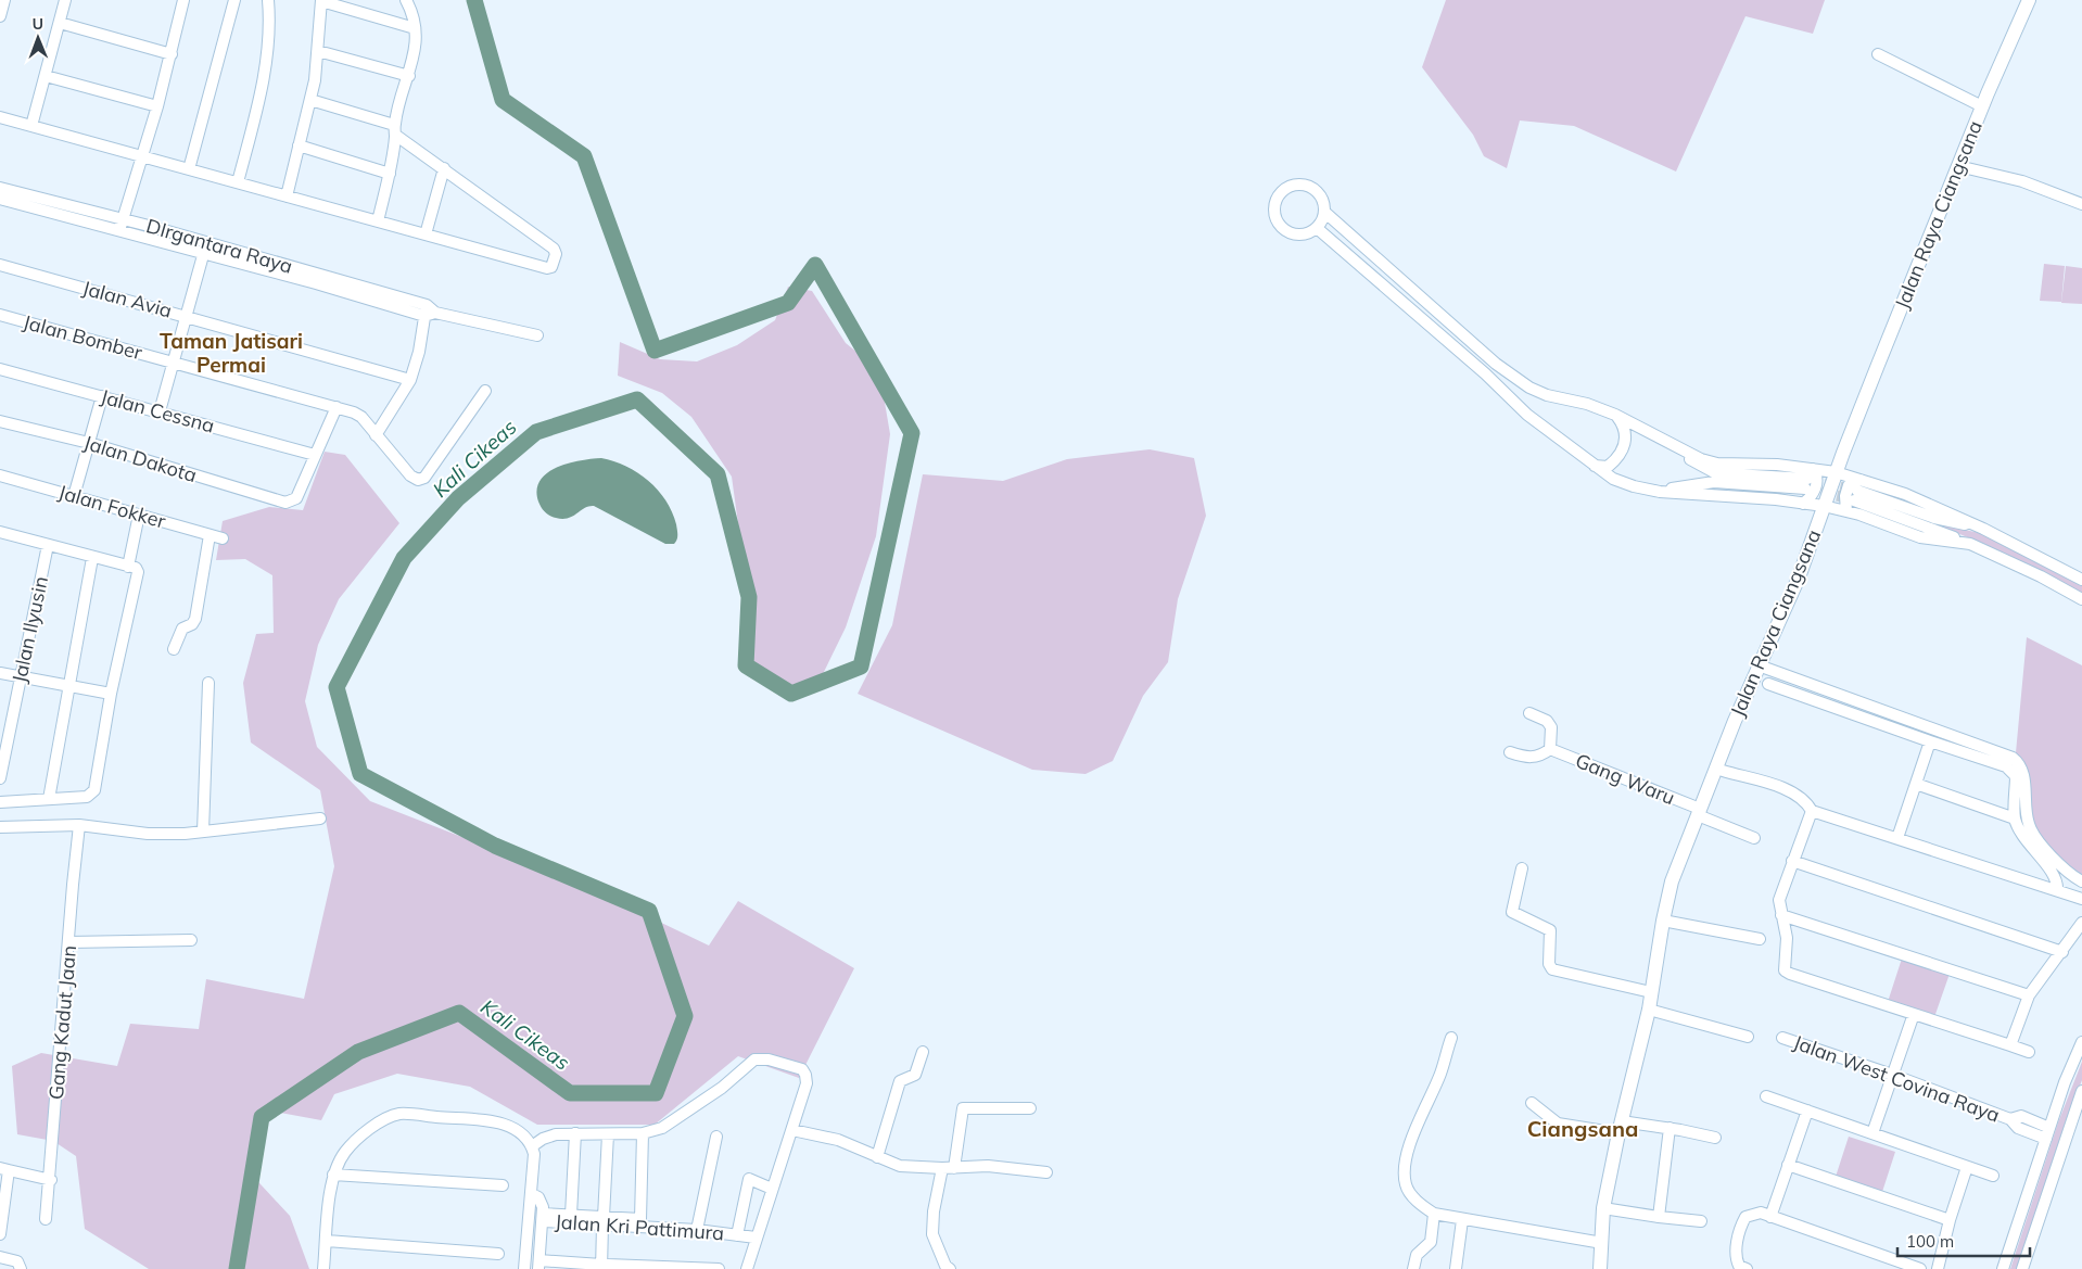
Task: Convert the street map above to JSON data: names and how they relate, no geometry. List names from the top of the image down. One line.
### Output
{"streets":{"main road":["Jalan Raya Ciangsana"],"street":["DIrgantara Raya","Jalan Avia","Jalan Bomber","Jalan Cessna","Jalan Dakota","Jalan Fokker","Jalan Ilyusin","Gang Waru","Gang Kadut Jaan","Jalan West Covina Raya","Jalan Kri Pattimura"]},"crossings":[["Jalan Raya Ciangsana","Gang Waru"],["Jalan Cessna","Jalan Dakota"]],"districts":["Taman Jatisari Permai","Ciangsana"],"water":["Kali Cikeas"],"scale_bar":"100 m","north":"top"}
